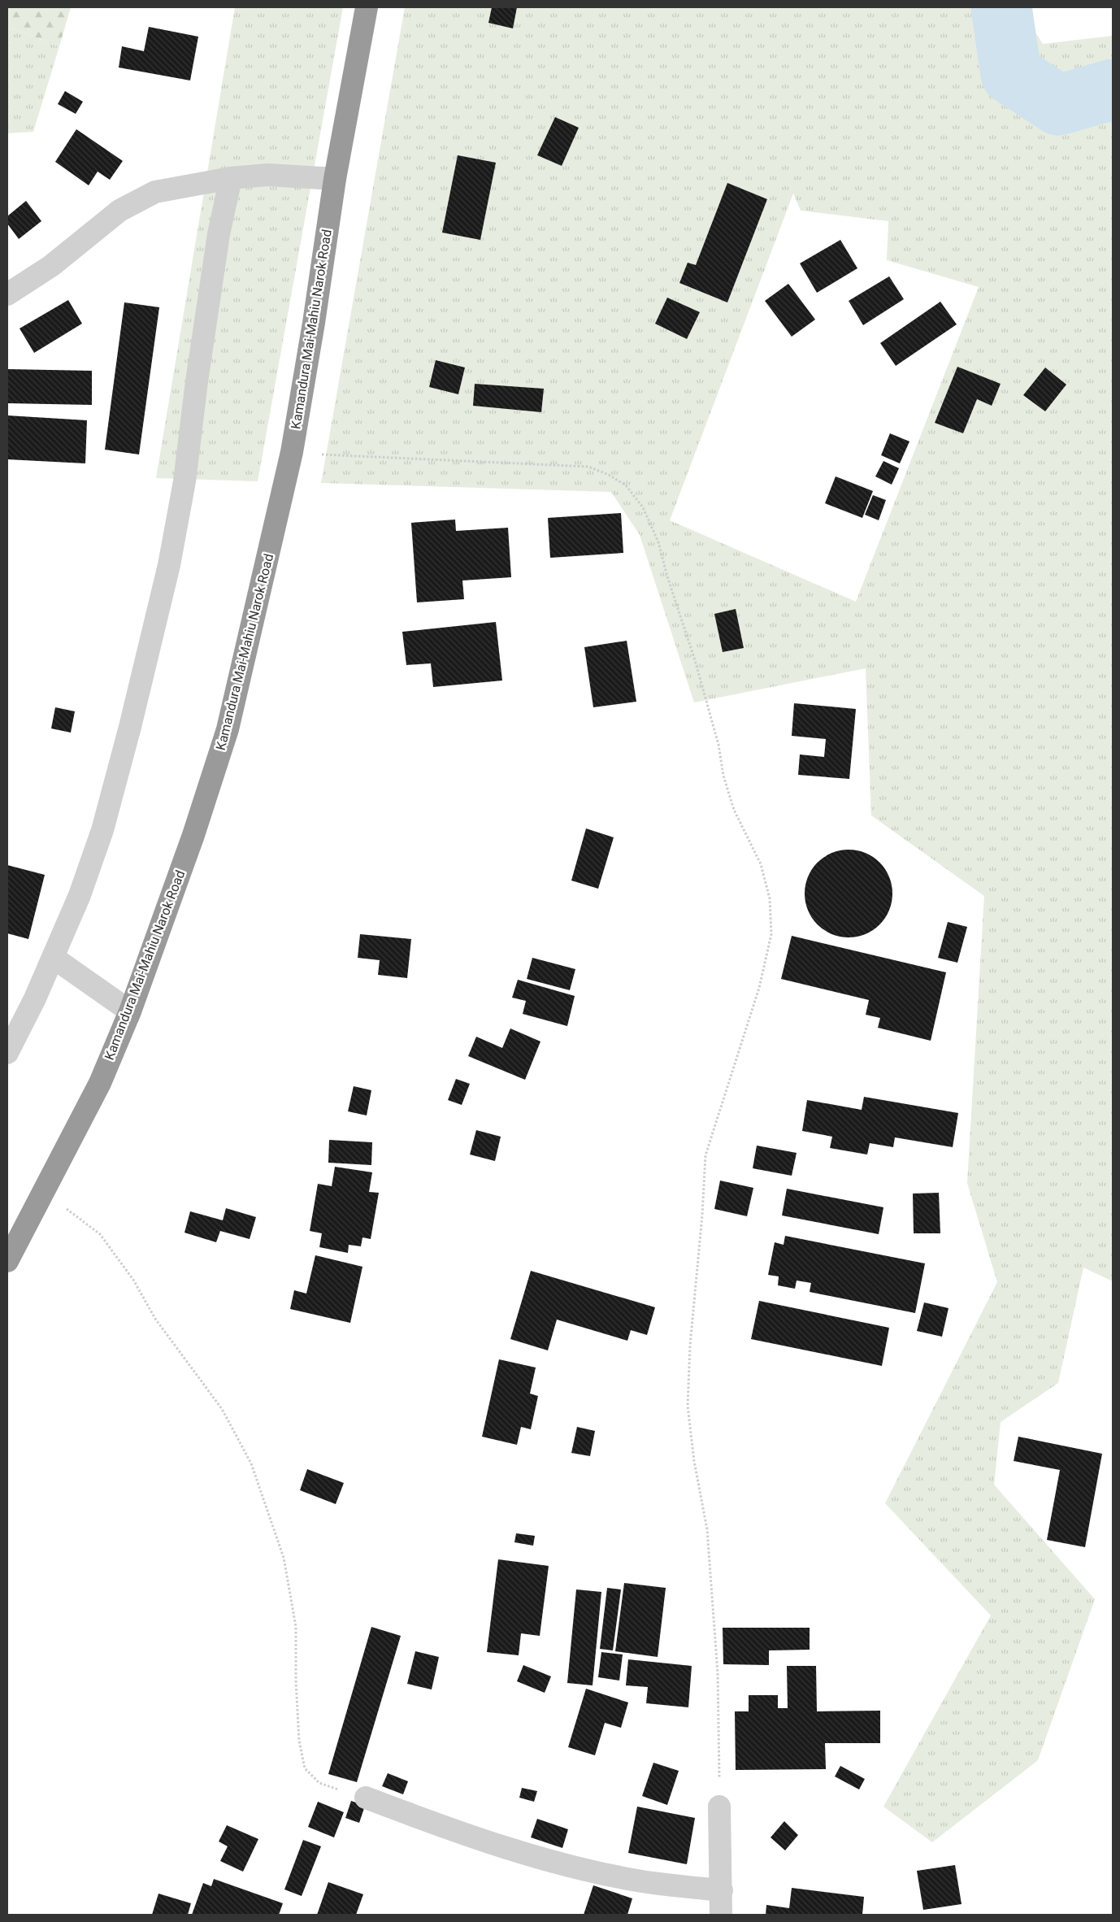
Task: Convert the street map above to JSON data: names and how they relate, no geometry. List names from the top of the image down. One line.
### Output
{"streets":{"highway":["Kamandura Mai-Mahiu Narok Road"]}}
